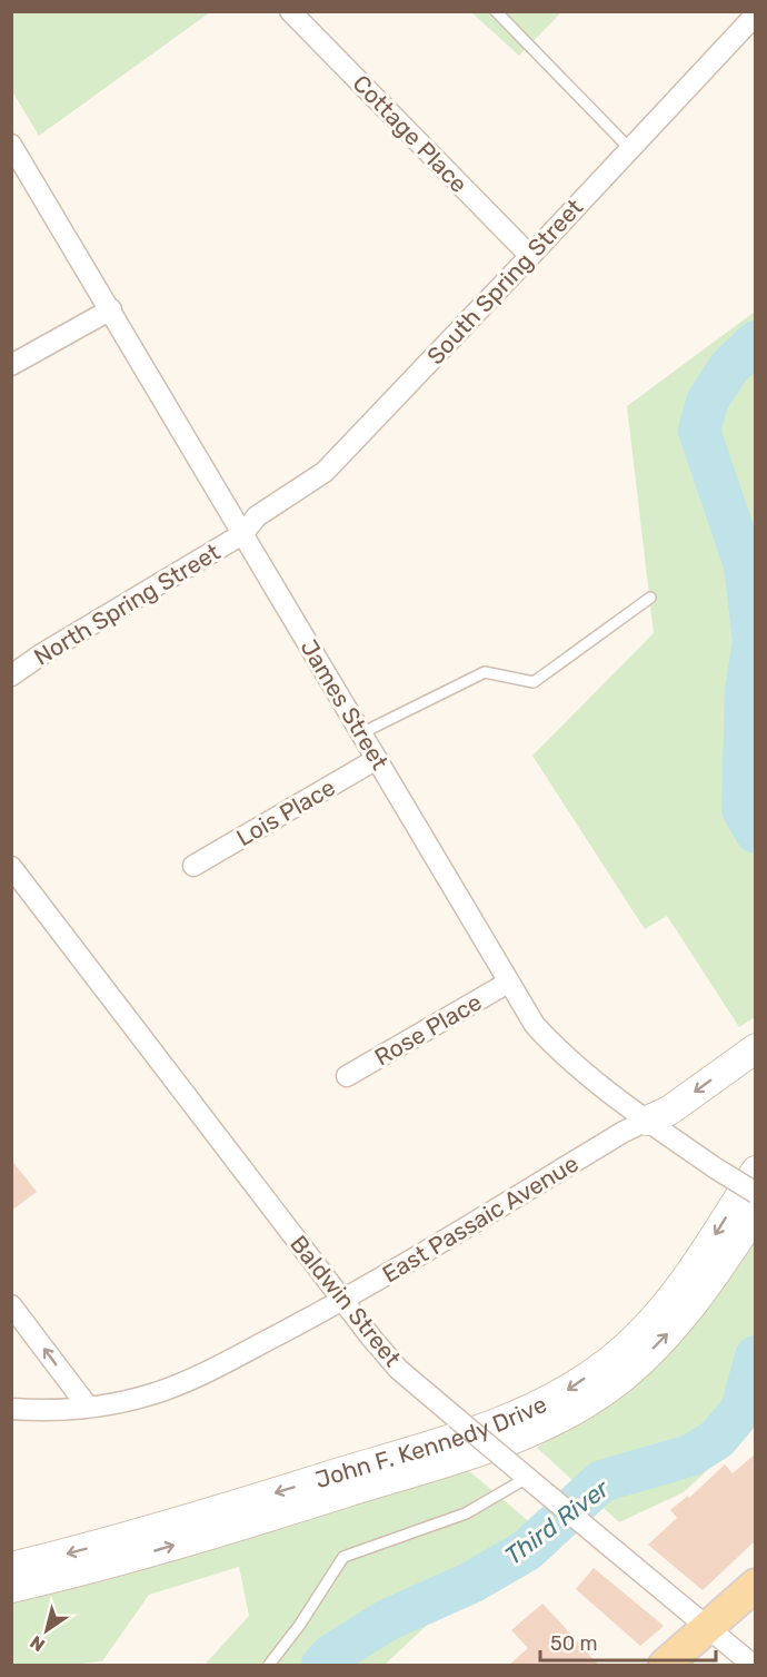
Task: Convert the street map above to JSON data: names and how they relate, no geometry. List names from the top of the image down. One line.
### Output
{"streets":{"main road":["John F. Kennedy Drive"],"street":["Cottage Place","South Spring Street","North Spring Street","James Street","Lois Place","Rose Place","East Passaic Avenue","Baldwin Street"]},"crossings":[["Cottage Place","South Spring Street"],["South Spring Street","North Spring Street"],["South Spring Street","James Street"],["North Spring Street","James Street"],["James Street","Lois Place"],["James Street","Rose Place"],["James Street","East Passaic Avenue"],["East Passaic Avenue","Baldwin Street"]],"water":["Third River"],"scale_bar":"50 m","north":"bottom left"}
